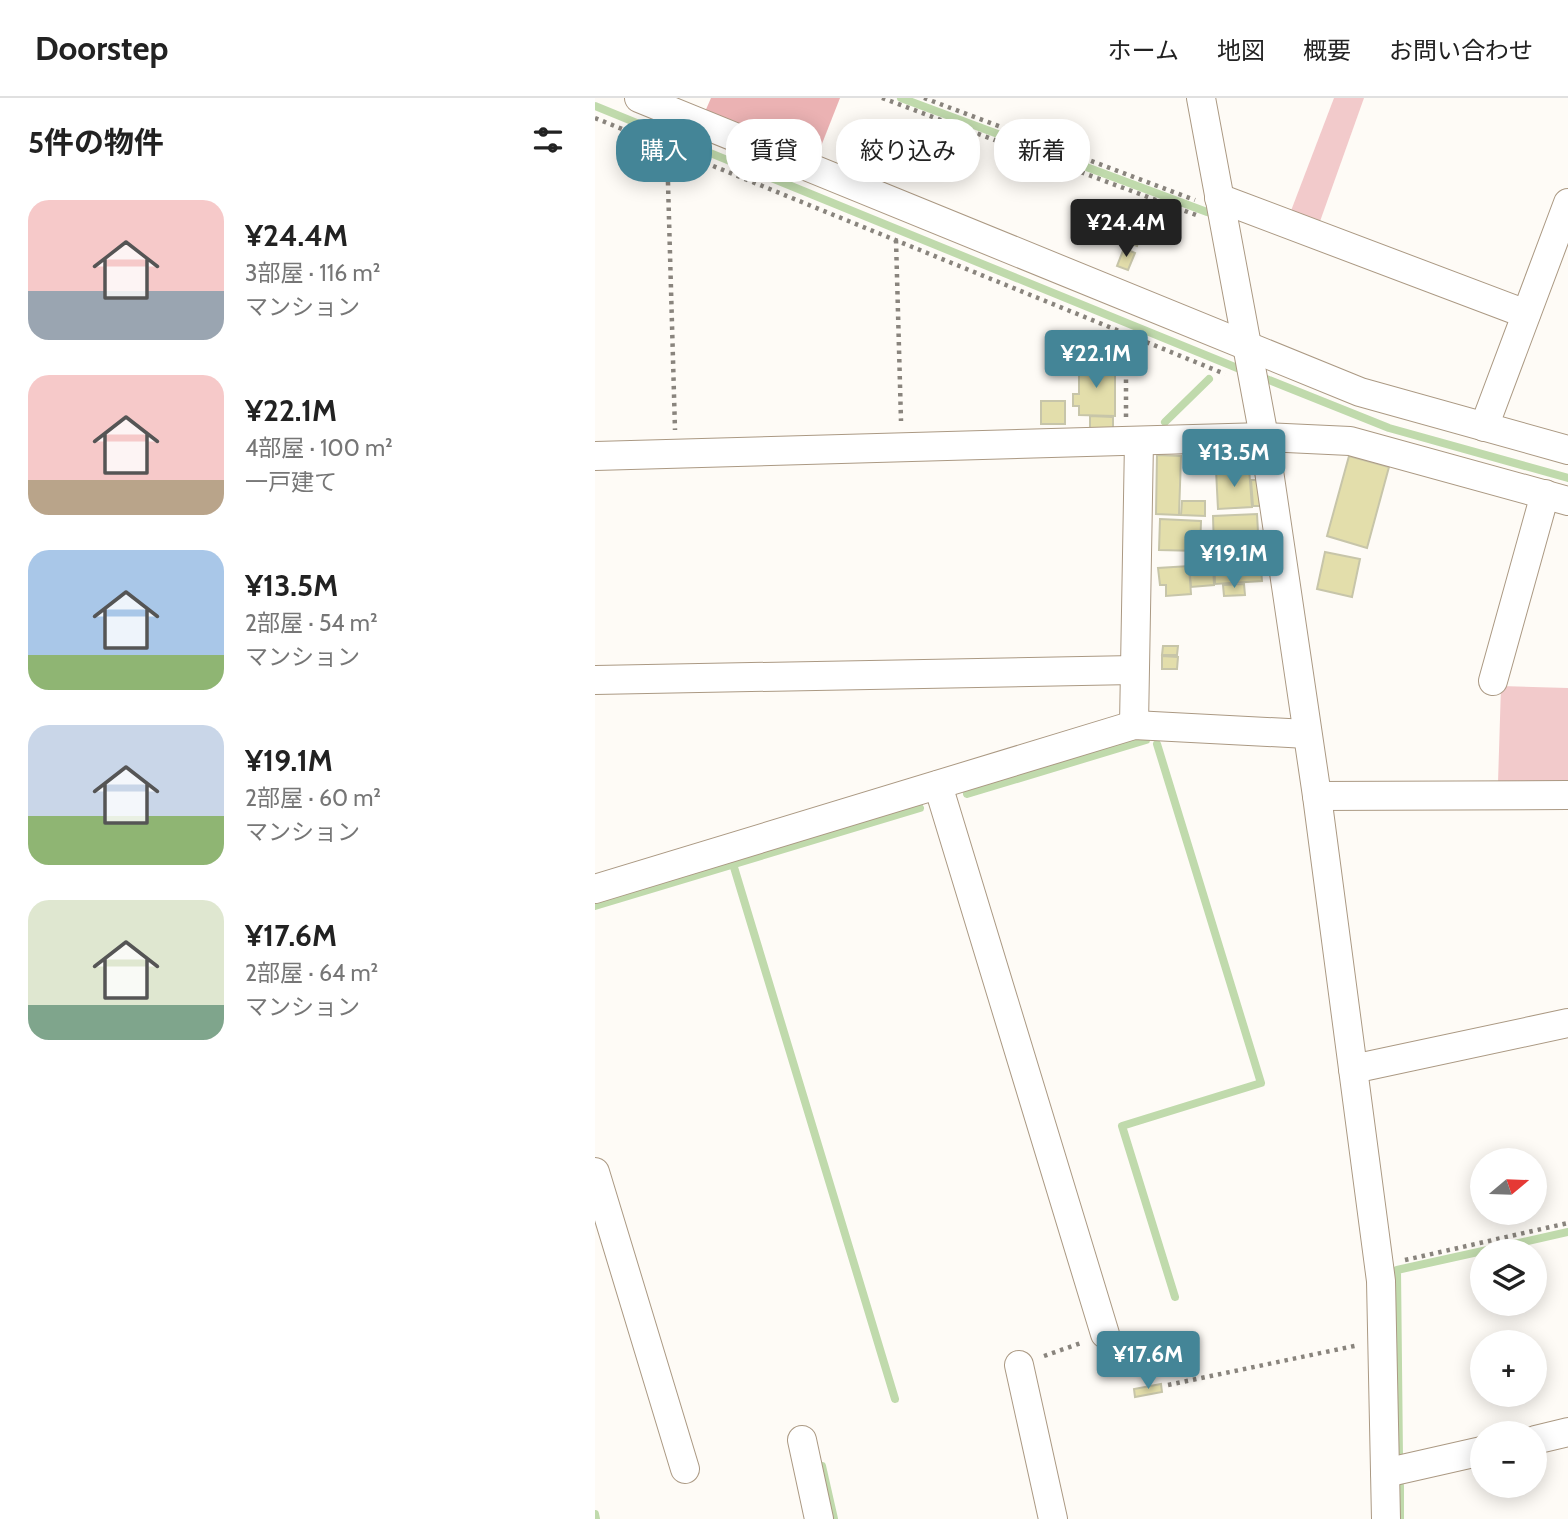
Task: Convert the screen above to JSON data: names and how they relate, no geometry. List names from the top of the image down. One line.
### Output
{"north":"right","page":{"header":"Doorstep","nav":["ホーム","地図","概要","お問い合わせ"],"heading":"5件の物件","chip":["購入","賃貸","絞り込み","新着"],"list":[{"name":"¥24.4M","note":"3部屋 · 116 m² · マンション"},{"name":"¥22.1M","note":"4部屋 · 100 m² · 一戸建て"},{"name":"¥13.5M","note":"2部屋 · 54 m² · マンション"},{"name":"¥19.1M","note":"2部屋 · 60 m² · マンション"},{"name":"¥17.6M","note":"2部屋 · 64 m² · マンション"}],"price":["¥24.4M","¥22.1M","¥13.5M","¥19.1M","¥17.6M"],"map_buttons":["+","−"]}}
